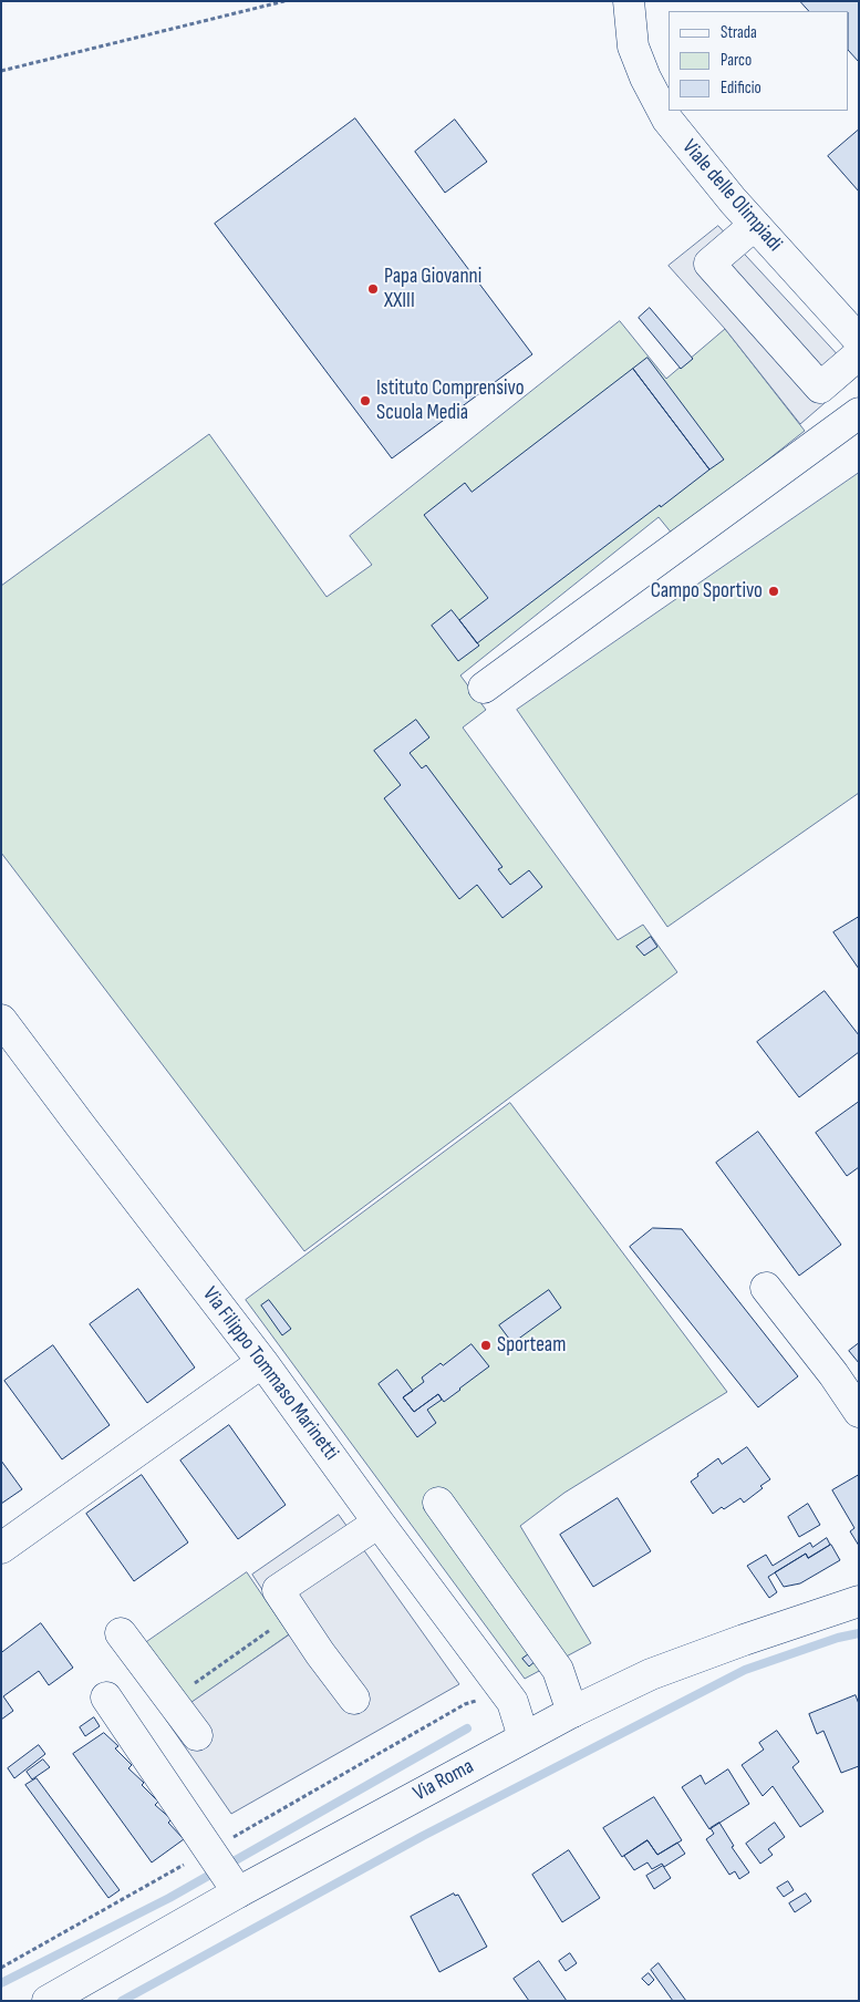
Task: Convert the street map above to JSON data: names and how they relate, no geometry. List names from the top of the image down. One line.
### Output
{"streets":{"street":["Viale delle Olimpiadi","Via Filippo Tommaso Marinetti","Via Roma"]},"crossings":[["Via Filippo Tommaso Marinetti","Via Roma"]],"places":["Papa Giovanni XXIII","Istituto Comprensivo Scuola Media","Campo Sportivo","Sporteam"],"legend":["Strada","Parco","Edificio"]}
